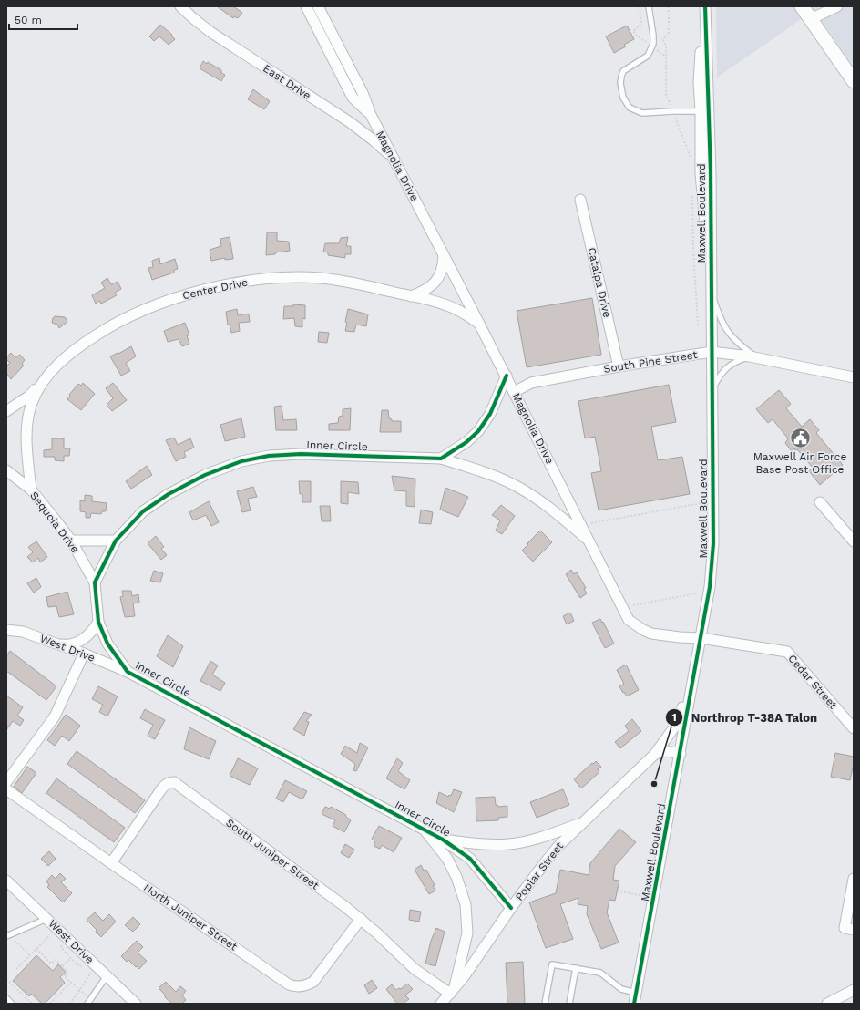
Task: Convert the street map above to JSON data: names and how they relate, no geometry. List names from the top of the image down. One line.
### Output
{"streets":{"street":["East Drive","Magnolia Drive","Maxwell Boulevard","Catalpa Drive","Center Drive","South Pine Street","Inner Circle","Sequoia Drive","West Drive","Cedar Street","South Juniper Street","Poplar Street","North Juniper Street"]},"crossings":[["East Drive","Magnolia Drive"],["Magnolia Drive","Center Drive"],["Magnolia Drive","South Pine Street"],["Magnolia Drive","Inner Circle"],["Magnolia Drive","Cedar Street"],["Maxwell Boulevard","South Pine Street"],["Maxwell Boulevard","Cedar Street"],["Maxwell Boulevard","Poplar Street"],["Catalpa Drive","South Pine Street"],["Center Drive","Sequoia Drive"],["Inner Circle","Sequoia Drive"],["Inner Circle","West Drive"],["Inner Circle","Poplar Street"],["South Juniper Street","Poplar Street"],["South Juniper Street","North Juniper Street"]],"places":{"public building":["Maxwell Air Force Base Post Office"],"other":["Northrop T-38A Talon"]},"scale_bar":"50 m"}
